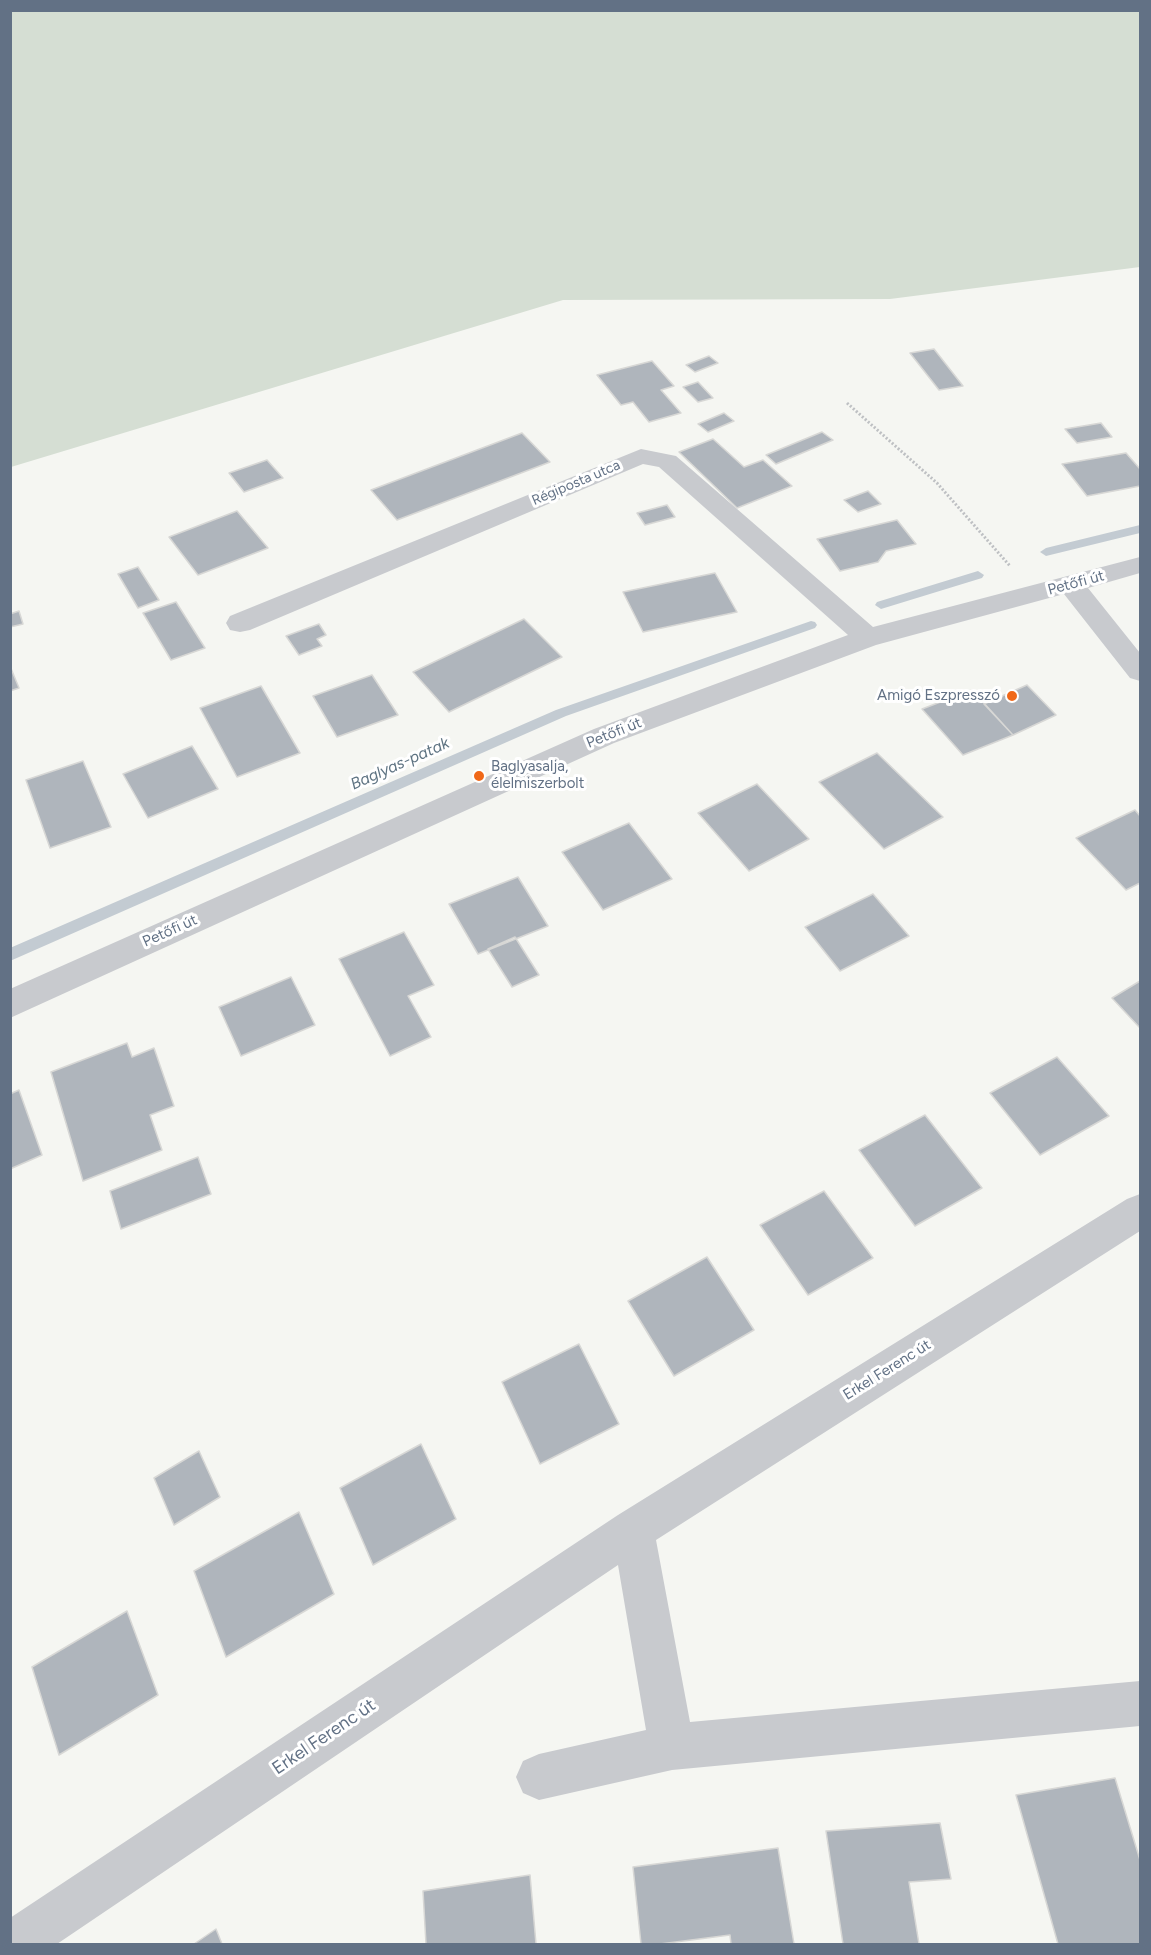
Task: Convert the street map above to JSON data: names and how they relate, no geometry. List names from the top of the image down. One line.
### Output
{"streets":{"street":["Régiposta utca","Petőfi út","Erkel Ferenc út"]},"crossings":[["Régiposta utca","Petőfi út"]],"water":["Baglyas-patak"],"places":["Amigó Eszpresszó","Baglyasalja, élelmiszerbolt"]}
